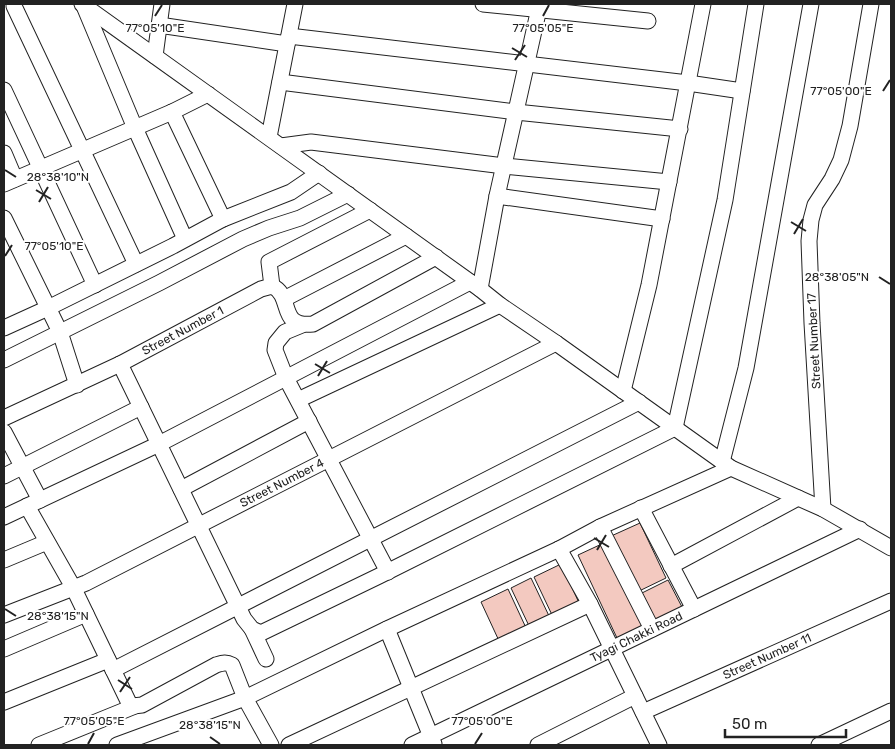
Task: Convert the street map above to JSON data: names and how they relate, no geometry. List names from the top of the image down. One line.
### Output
{"streets":{"street":["Street Number 1","Street Number 17","Street Number 4","Tyagi Chakki Road","Street Number 11"]},"scale_bar":"50 m","coordinates":["77°05'10\"E","77°05'05\"E","77°05'00\"E","28°38'10\"N","28°38'05\"N","28°38'15\"N"]}
